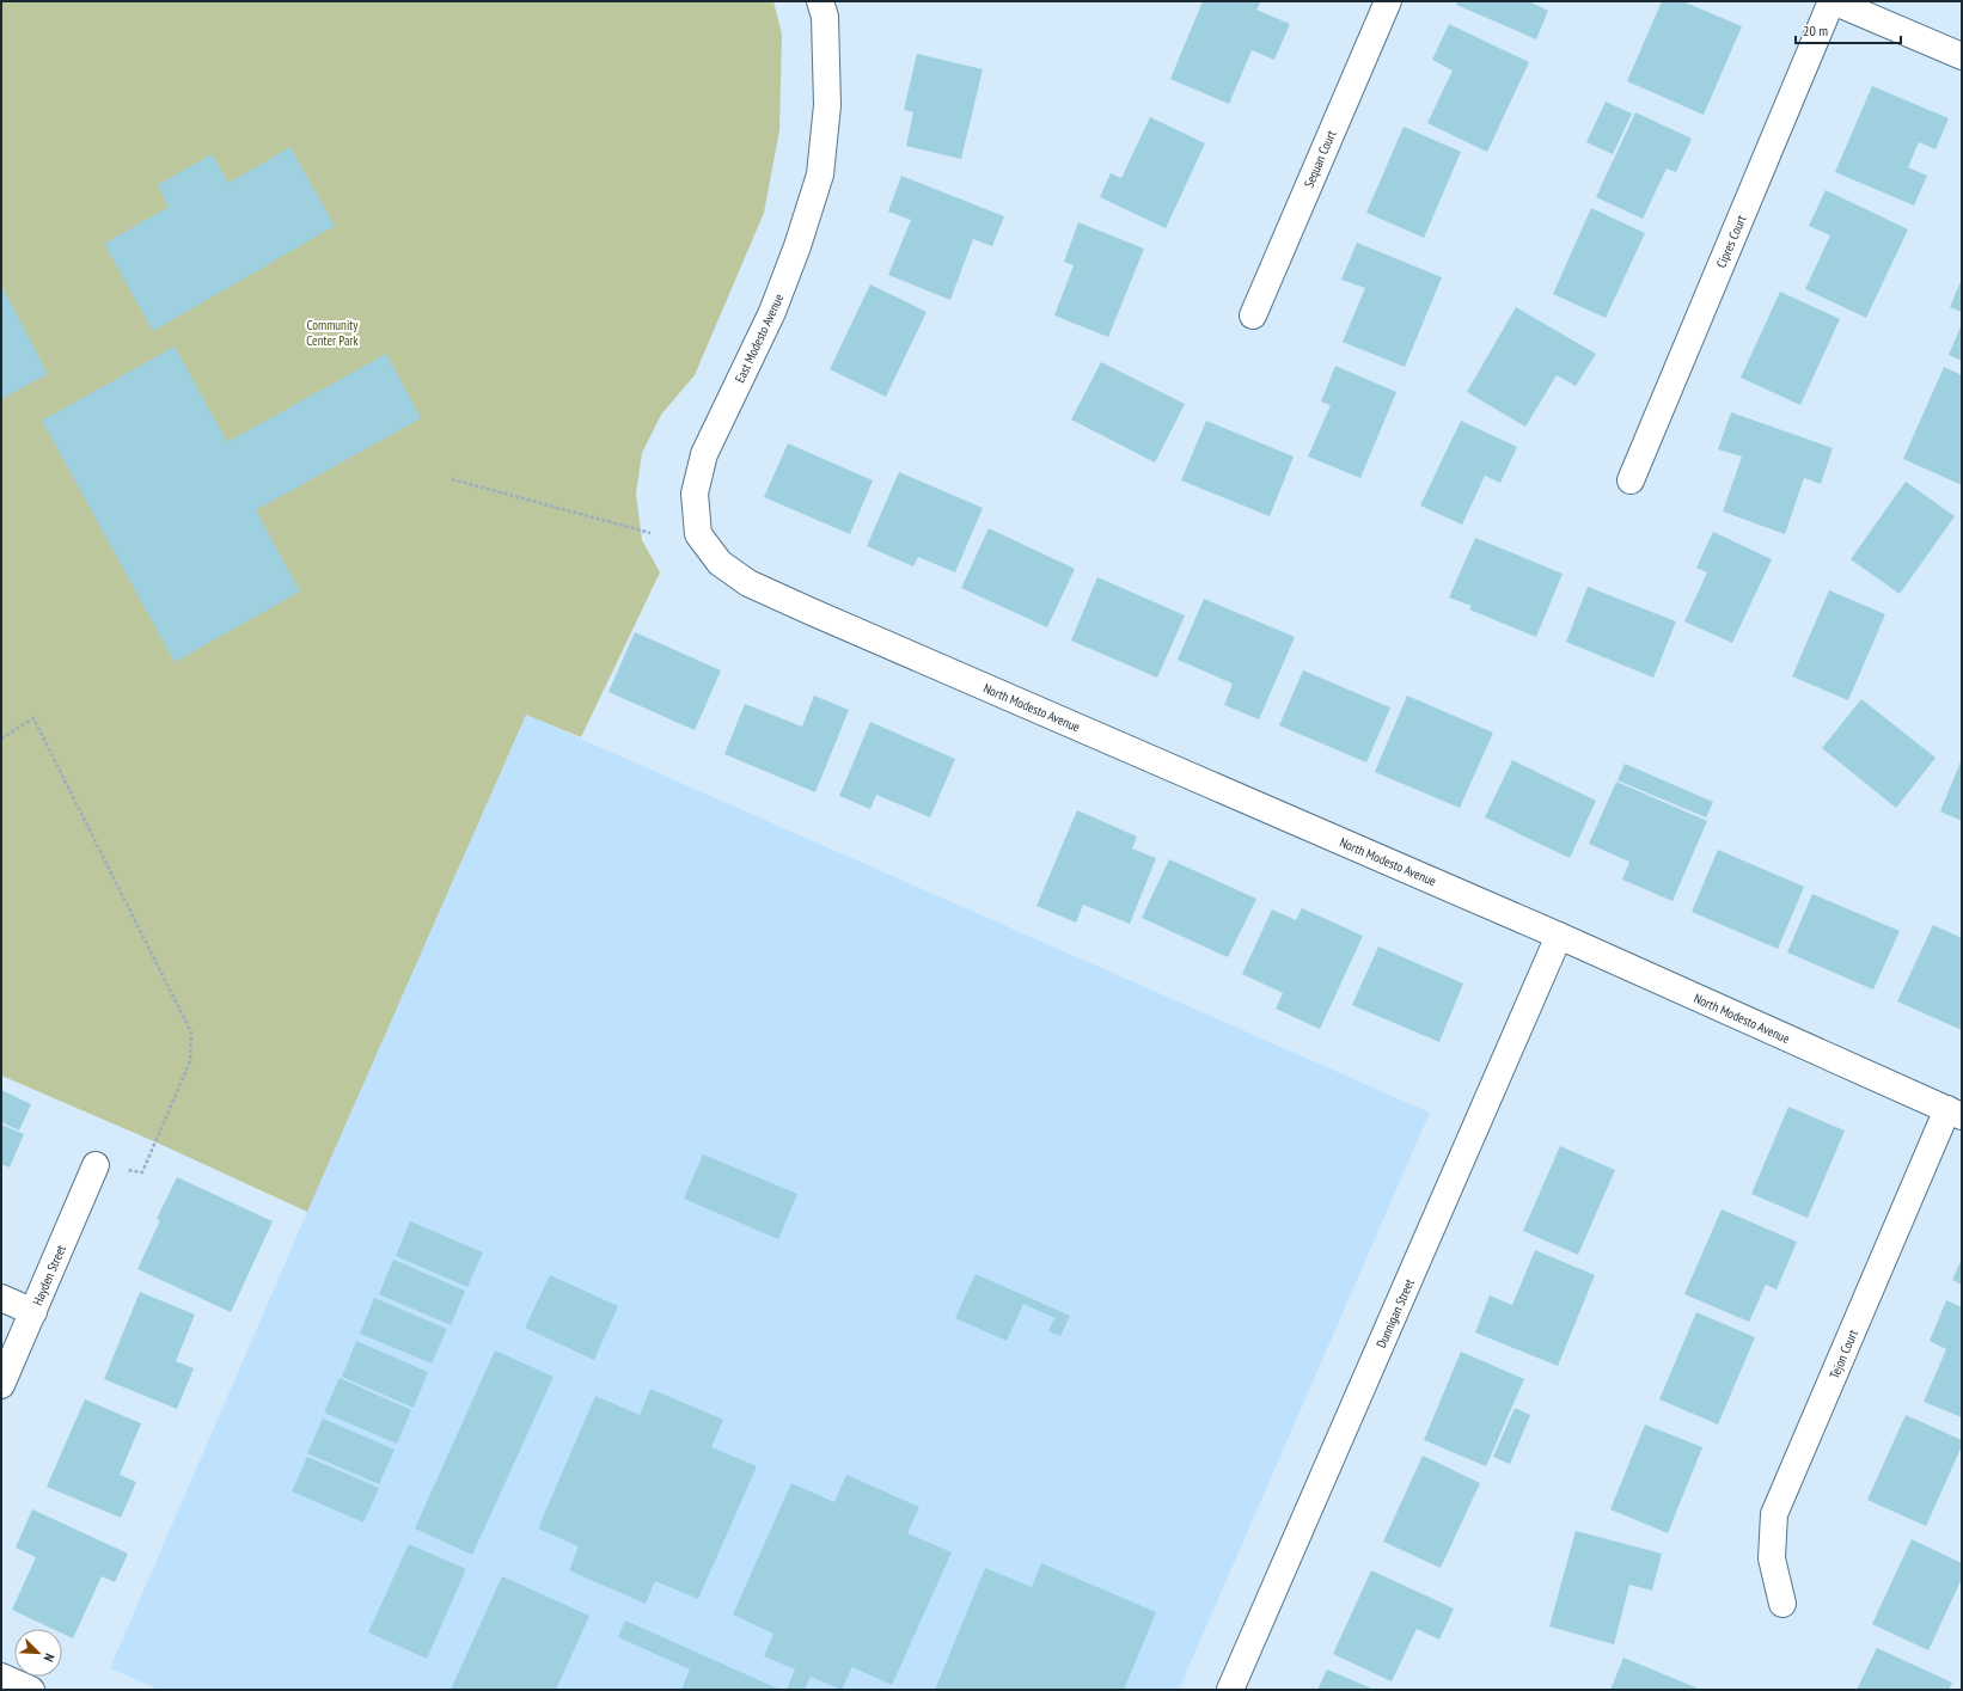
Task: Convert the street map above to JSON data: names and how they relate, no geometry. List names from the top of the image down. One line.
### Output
{"streets":{"street":["Sequan Court","Cipres Court","East Modesto Avenue","North Modesto Avenue","Hayden Street","Dunnigan Street","Tejon Court"]},"crossings":[["East Modesto Avenue","North Modesto Avenue"],["North Modesto Avenue","Dunnigan Street"],["North Modesto Avenue","Tejon Court"]],"parks":["Community Center Park"],"scale_bar":"20 m","north":"bottom right"}
